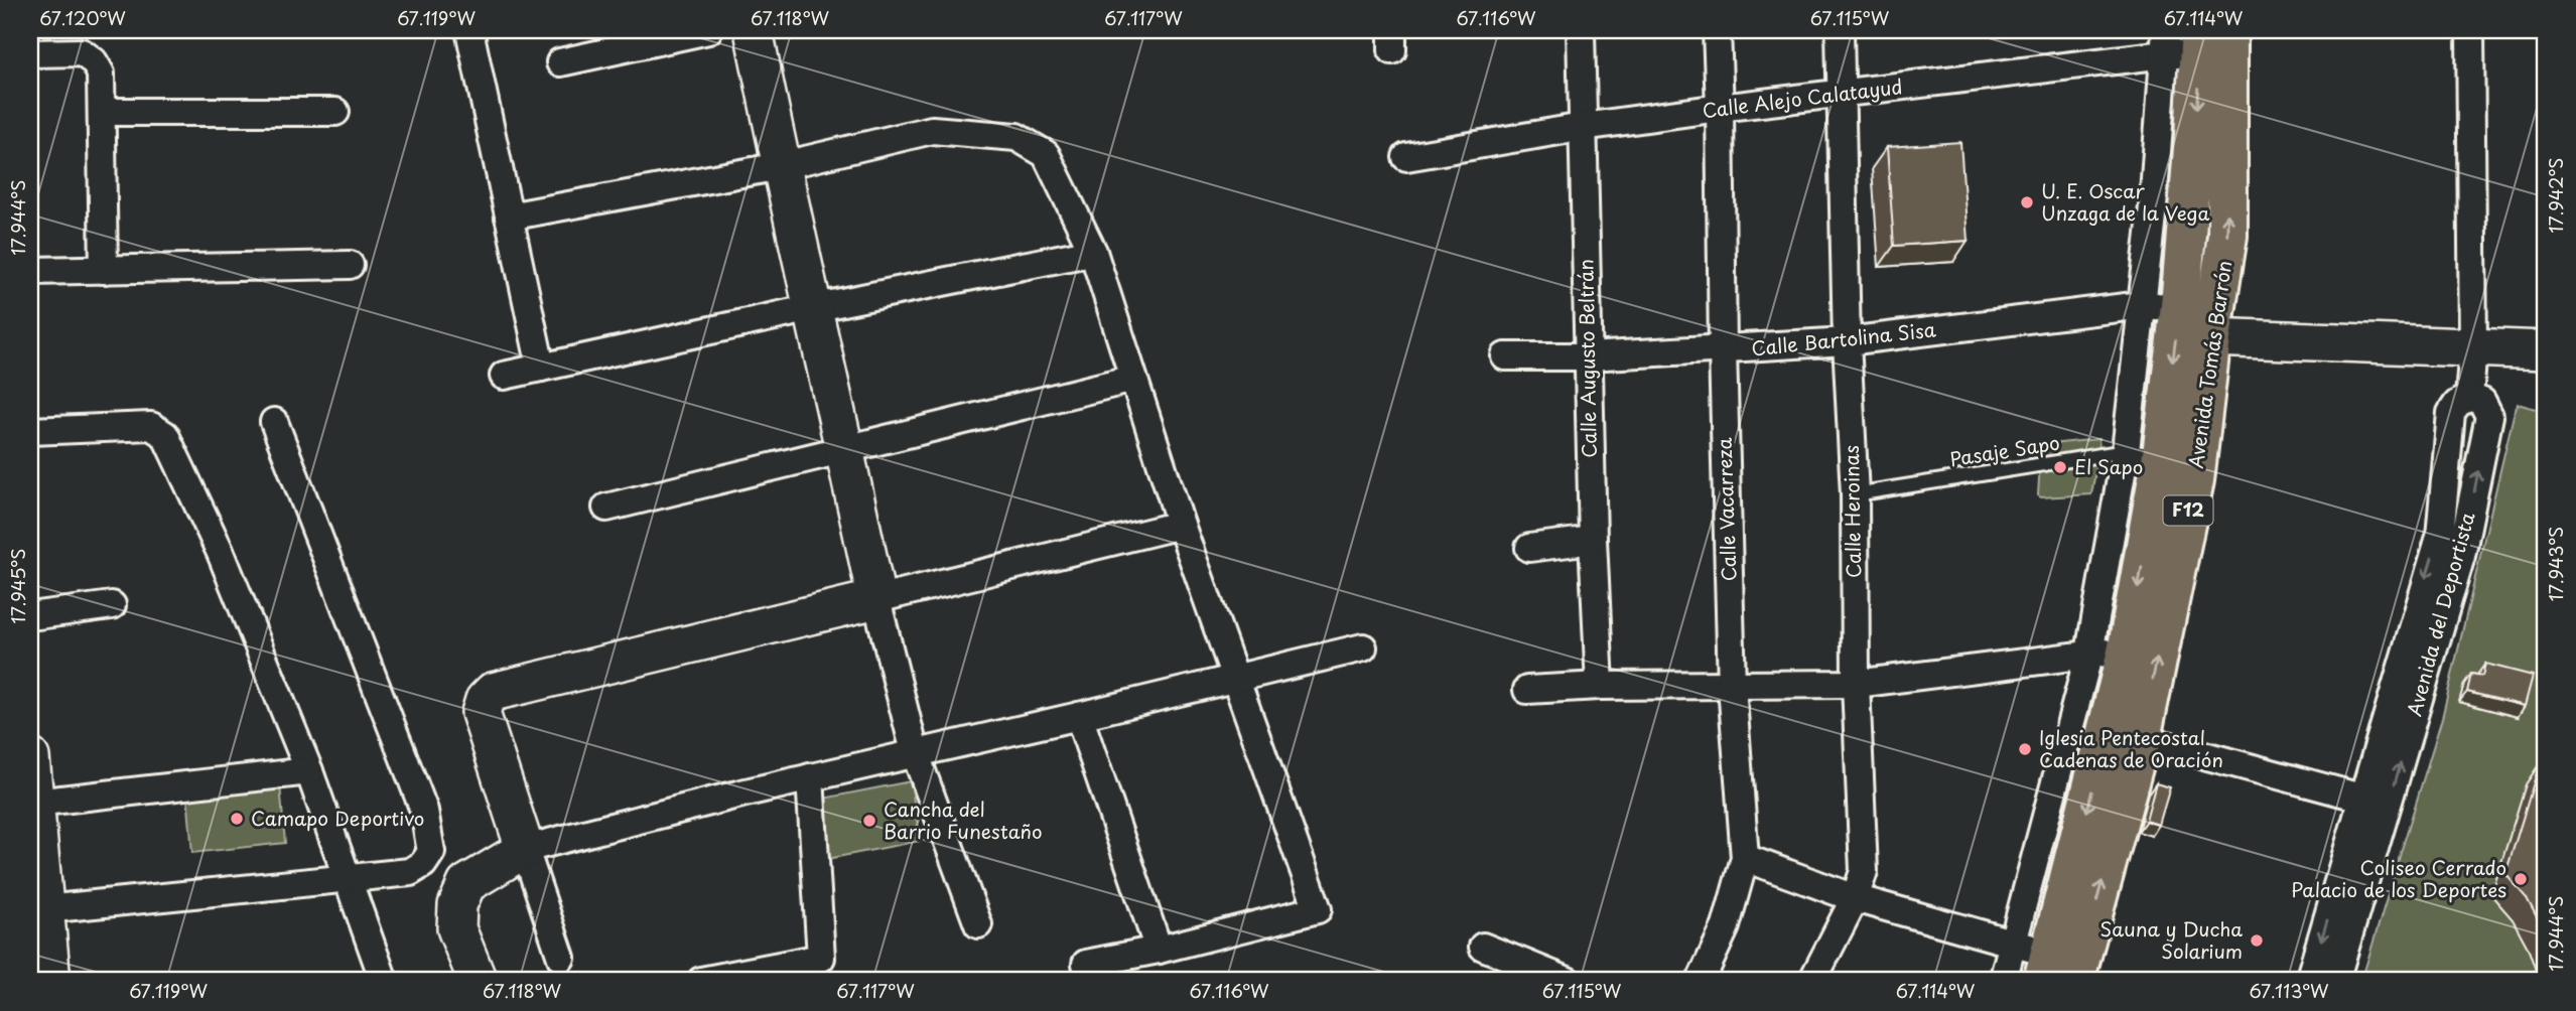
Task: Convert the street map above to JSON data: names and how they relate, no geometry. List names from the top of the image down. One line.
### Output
{"streets":{"main road":["Avenida Tomás Barrón","F12"],"street":["Calle Alejo Calatayud","Calle Bartolina Sisa","Calle Augusto Beltrán","Calle Vacarreza","Calle Heroinas","Avenida del Deportista"],"lane":["Pasaje Sapo"]},"crossings":[["Calle Alejo Calatayud","Calle Augusto Beltrán"],["Calle Alejo Calatayud","Avenida Tomás Barrón"],["Calle Alejo Calatayud","Calle Vacarreza"],["Calle Alejo Calatayud","Calle Heroinas"],["Calle Bartolina Sisa","Calle Augusto Beltrán"],["Calle Bartolina Sisa","Avenida Tomás Barrón"],["Calle Bartolina Sisa","Calle Vacarreza"],["Calle Bartolina Sisa","Calle Heroinas"],["Avenida Tomás Barrón","Pasaje Sapo"],["Pasaje Sapo","Calle Heroinas"]],"places":["U. E. Oscar Unzaga de la Vega","El Sapo","Iglesia Pentecostal Cadenas de Oración","Camapo Deportivo","Cancha del Barrio Funestaño","Coliseo Cerrado Palacio de los Deportes","Sauna y Ducha Solarium"],"coordinates":["67.120°W","67.119°W","67.118°W","67.117°W","67.116°W","67.115°W","67.114°W","17.942°S","17.944°S","17.943°S","17.945°S","67.113°W"]}
